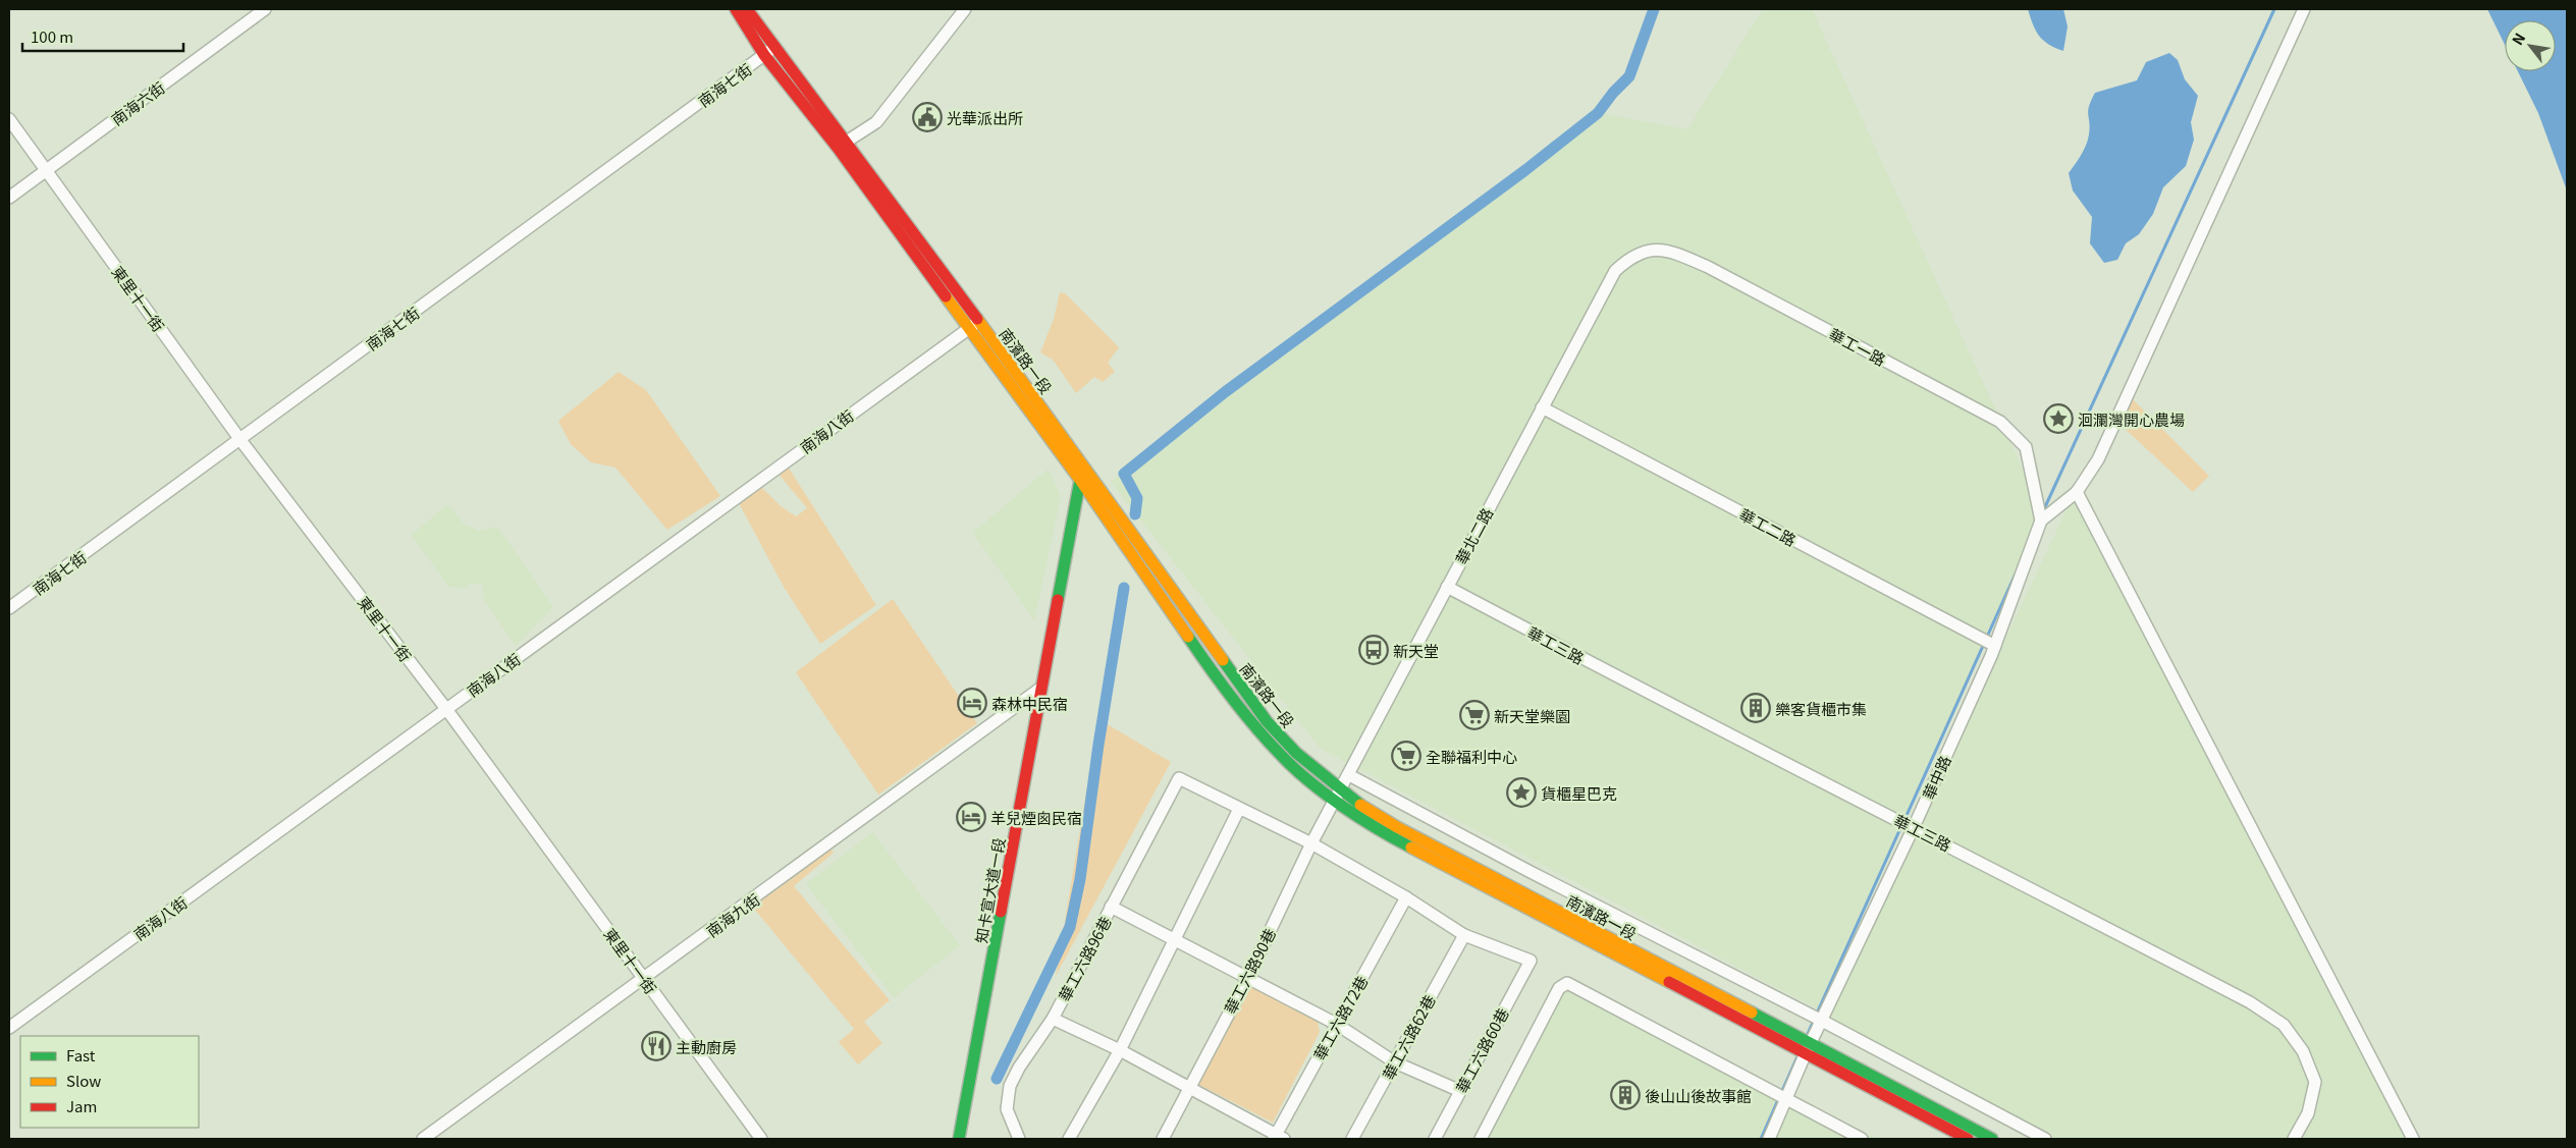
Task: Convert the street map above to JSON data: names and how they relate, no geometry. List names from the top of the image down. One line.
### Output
{"streets":{"main road":["南濱路一段","知卡宣大道一段"],"street":["南海七街","南海六街","東里十一街","華工一路","南海八街","華工二路","華北二路","華工三路","華中路","南海九街","華工六路96巷","華工六路90巷","華工六路72巷","華工六路62巷","華工六路60巷"]},"crossings":[["南海七街","東里十一街"],["南海七街","南濱路一段"],["南海六街","東里十一街"],["東里十一街","南海八街"],["東里十一街","南海九街"],["華工一路","華北二路"],["華工一路","華中路"],["南濱路一段","南海八街"],["南濱路一段","華北二路"],["南濱路一段","華中路"],["南濱路一段","知卡宣大道一段"],["南濱路一段","華工六路90巷"],["華工二路","華北二路"],["華工二路","華中路"],["華北二路","華工三路"],["華北二路","華工六路90巷"],["華工三路","華中路"],["知卡宣大道一段","南海九街"],["華工六路62巷","華工六路60巷"]],"places":{"public building":["光華派出所"],"place":["洄瀾灣開心農場","貨櫃星巴克"],"bus stop":["新天堂"],"hotel":["森林中民宿","羊兒煙囪民宿"],"building":["樂客貨櫃市集","後山山後故事館"],"supermarket":["新天堂樂園","全聯福利中心"],"restaurant":["主動廚房"]},"legend":["Fast","Slow","Jam"],"scale_bar":"100 m","north":"top left"}
